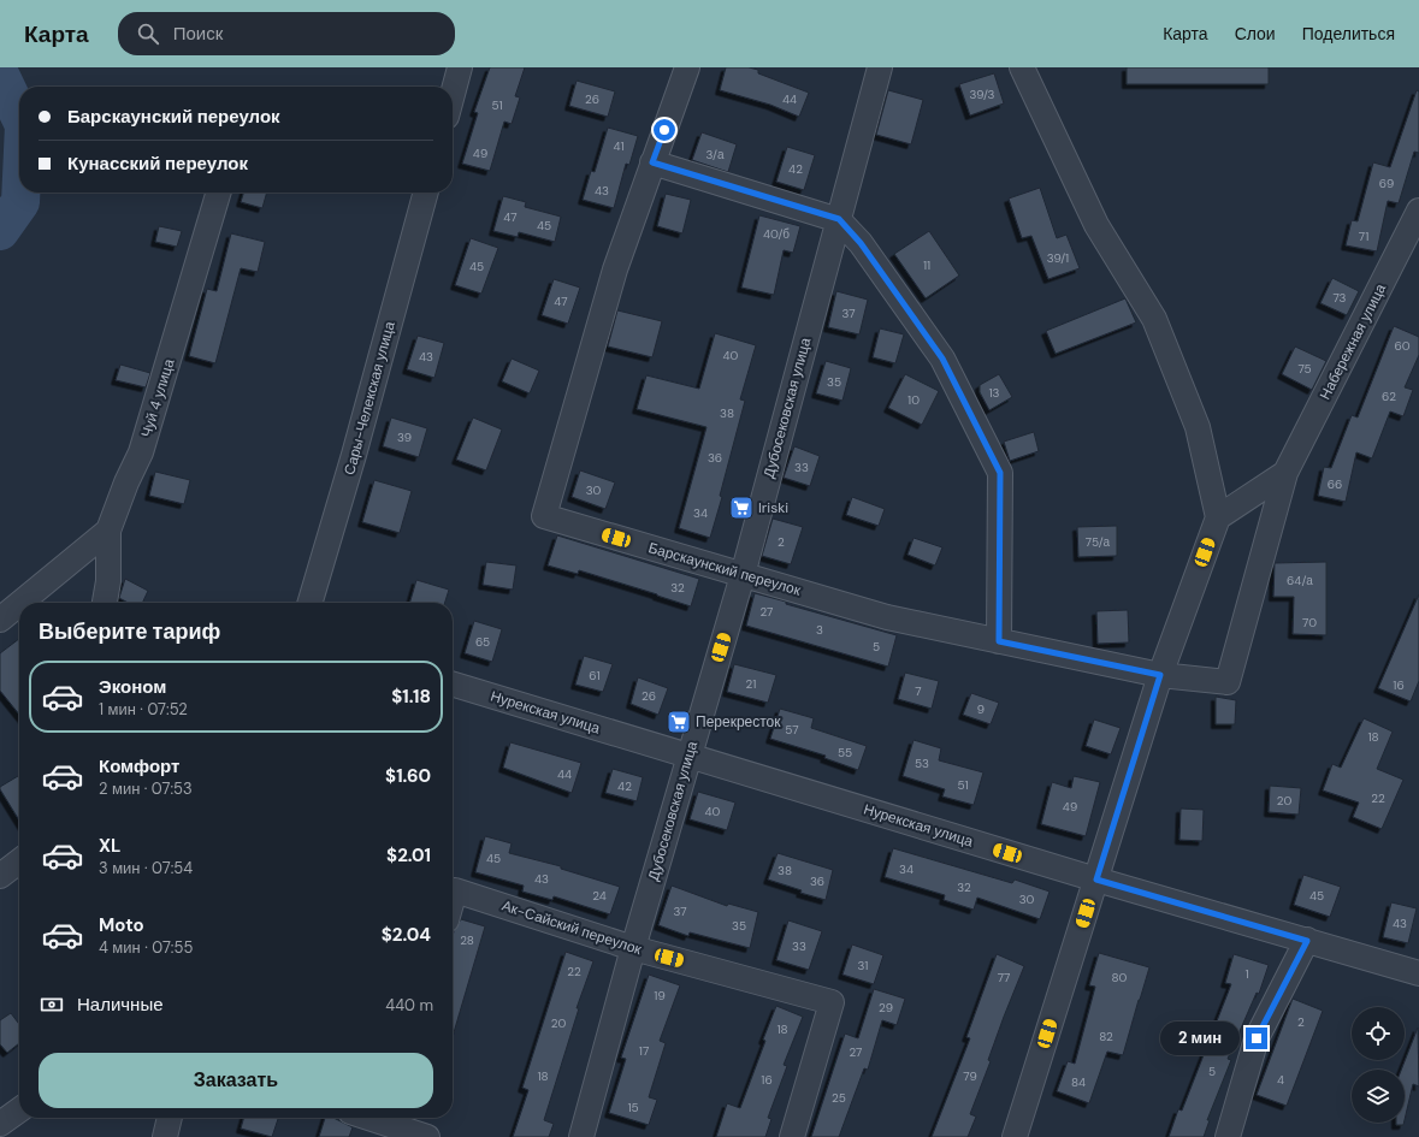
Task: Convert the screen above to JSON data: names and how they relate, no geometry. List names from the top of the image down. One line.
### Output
{"streets":{"street":["Набережная улица","Чуй 4 улица","Сары-Челекская улица","Дубосековская улица","Барскаунский переулок","Нурекская улица","Ак-Сайский переулок"]},"crossings":[["Набережная улица","Барскаунский переулок"],["Дубосековская улица","Барскаунский переулок"],["Дубосековская улица","Нурекская улица"],["Дубосековская улица","Ак-Сайский переулок"]],"places":{"supermarket":["Iriski","Перекресток"]},"house_numbers":["39/3","26","44","51","41","49","3/а","42","69","43","47","45","40/б","71","39/1","11","45","73","47","37","60","40","43","75","35","13","62","10","38","39","36","33","66","30","34","2","75/а","64/а","32","27","70","3","65","5","61","21","16","7","26","9","57","18","55","53","44","51","42","22","20","49","40","45","34","38","43","36","32","24","45","30","37","43","35","28","33","31","22","1","77","80","19","29","2","20","18","82","17","27","5","18","79","16","4","84","25","15"],"page":{"header":"Карта","search":"Поиск","nav":["Карта","Слои","Поделиться"],"banner":["Барскаунский переулок","Кунасский переулок"],"heading":"Выберите тариф","list":[{"name":"Эконом","note":"1 мин · 07:52","value":"$1.18"},{"name":"Комфорт","note":"2 мин · 07:53","value":"$1.60"},{"name":"XL","note":"3 мин · 07:54","value":"$2.01"},{"name":"Moto","note":"4 мин · 07:55","value":"$2.04"}],"pay":["Наличные","440 m"],"bubble":"2 мин","buttons":"Заказать"}}
